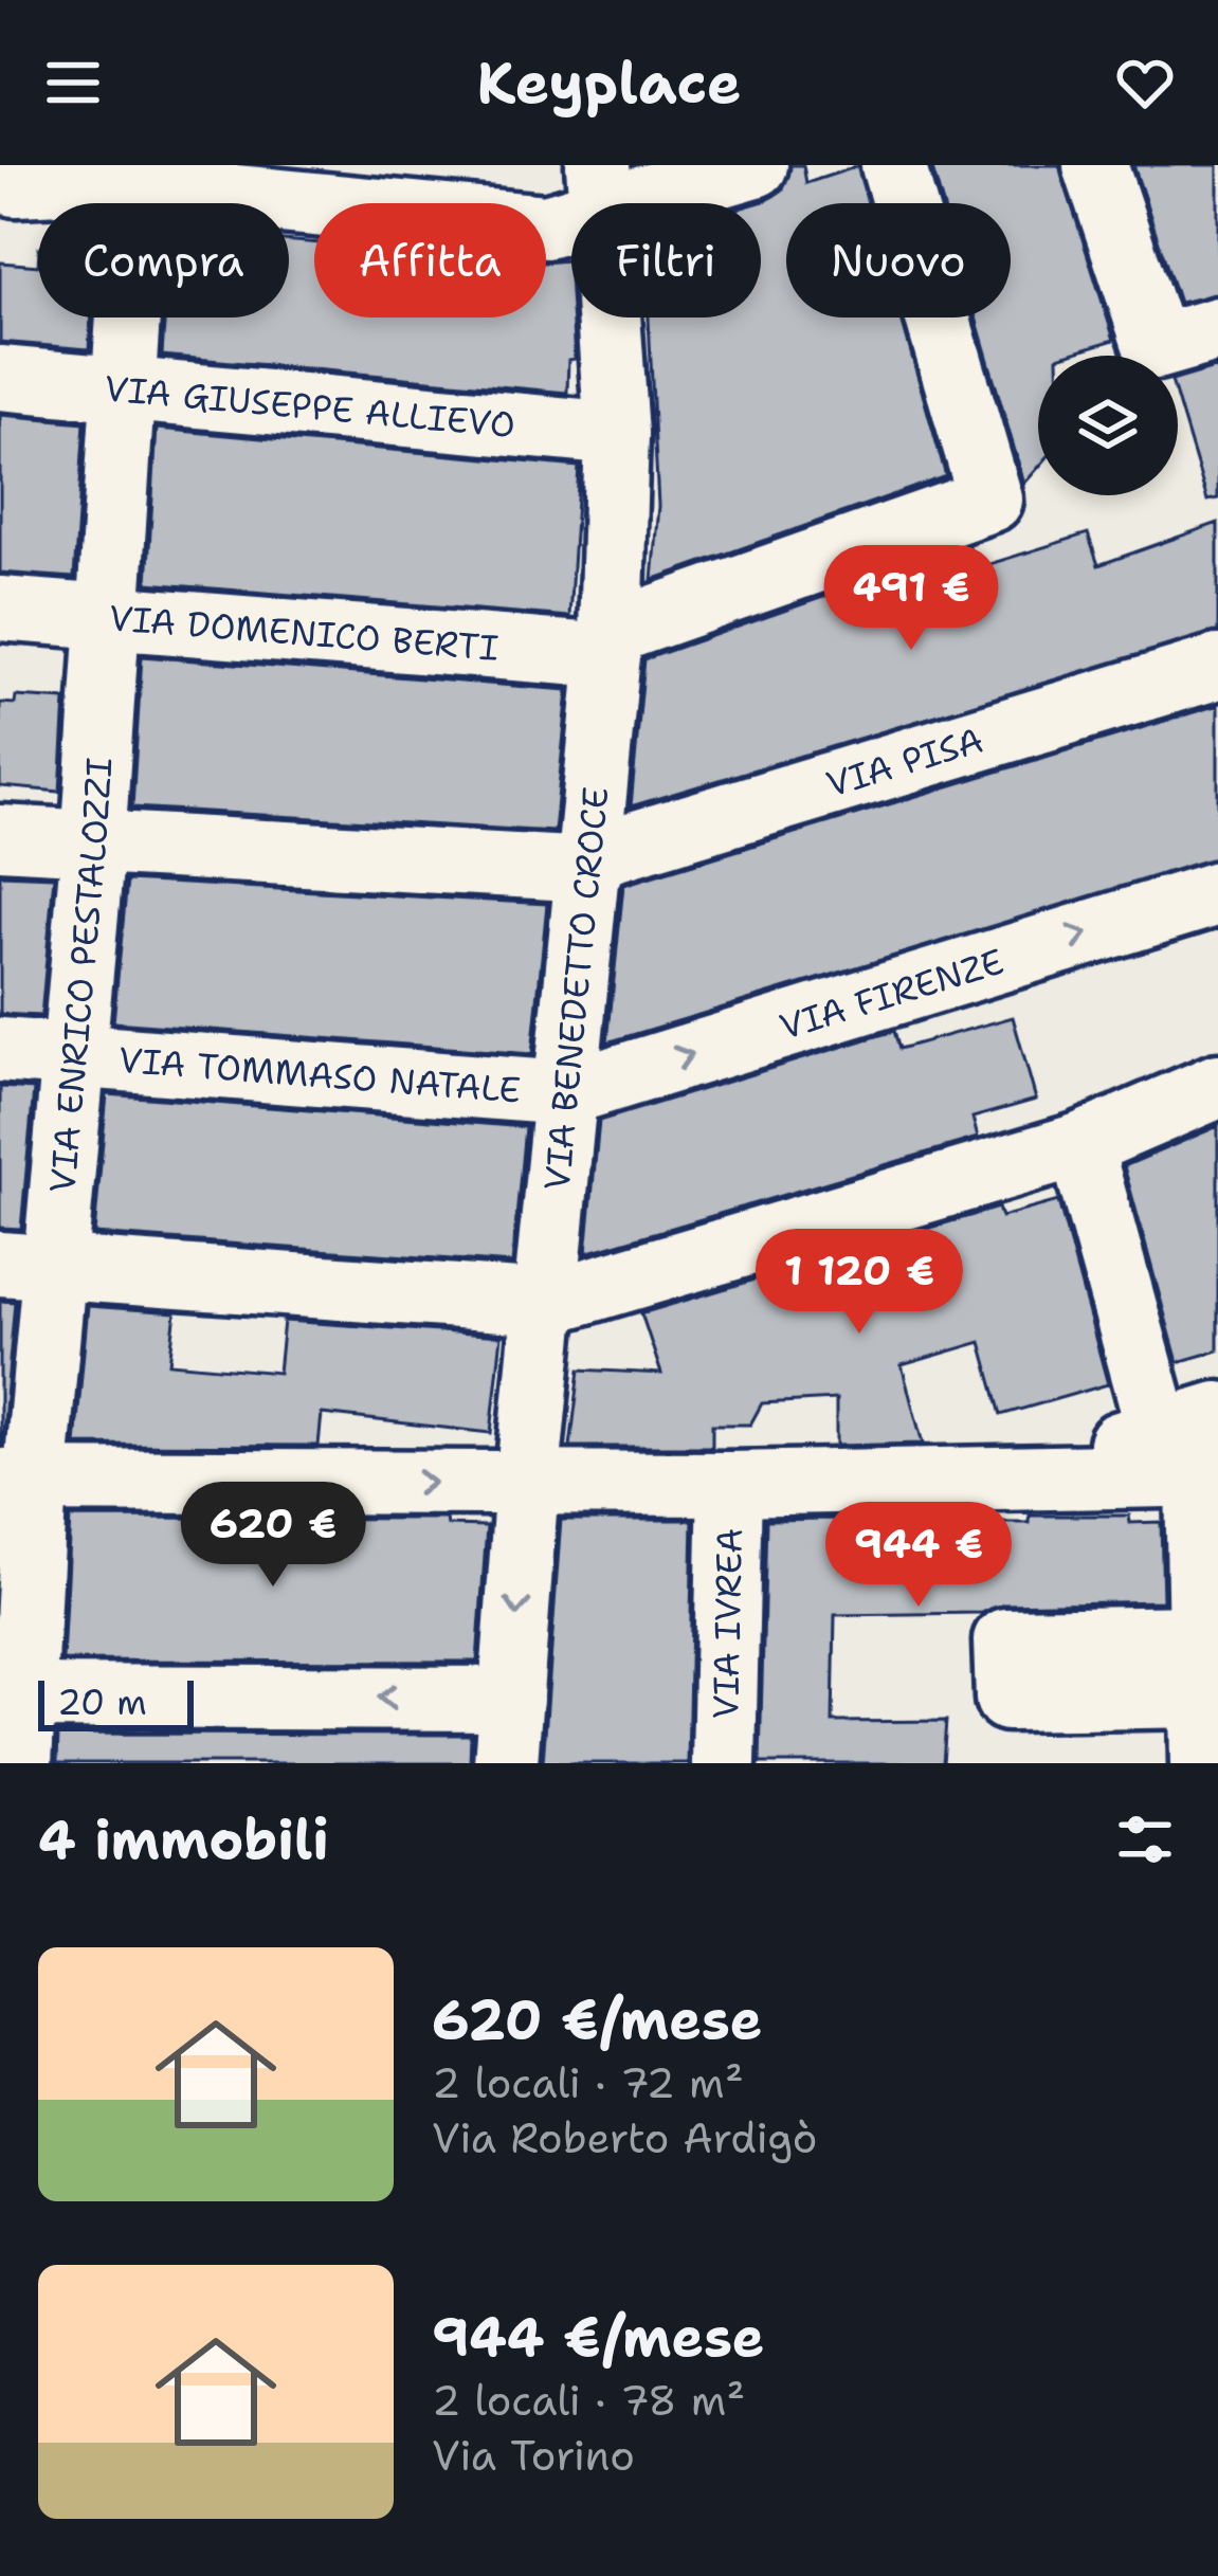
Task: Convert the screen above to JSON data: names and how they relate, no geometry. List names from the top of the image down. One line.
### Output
{"streets":{"street":["VIA GIUSEPPE ALLIEVO","VIA DOMENICO BERTI","VIA PISA","VIA ENRICO PESTALOZZI","VIA BENEDETTO CROCE","VIA FIRENZE","VIA TOMMASO NATALE","VIA IVREA"]},"crossings":[["VIA GIUSEPPE ALLIEVO","VIA ENRICO PESTALOZZI"],["VIA GIUSEPPE ALLIEVO","VIA BENEDETTO CROCE"],["VIA DOMENICO BERTI","VIA ENRICO PESTALOZZI"],["VIA DOMENICO BERTI","VIA BENEDETTO CROCE"],["VIA PISA","VIA ENRICO PESTALOZZI"],["VIA PISA","VIA BENEDETTO CROCE"],["VIA ENRICO PESTALOZZI","VIA TOMMASO NATALE"],["VIA BENEDETTO CROCE","VIA FIRENZE"],["VIA BENEDETTO CROCE","VIA TOMMASO NATALE"],["VIA FIRENZE","VIA TOMMASO NATALE"]],"scale_bar":"20 m","page":{"header":"Keyplace","chip":["Compra","Affitta","Filtri","Nuovo"],"price":["491 €","1 120 €","620 €","944 €"],"scale":"20 m","heading":"4 immobili","list":[{"name":"620 €/mese","note":"2 locali · 72 m² · Via Roberto Ardigò"},{"name":"944 €/mese","note":"2 locali · 78 m² · Via Torino"}]}}
